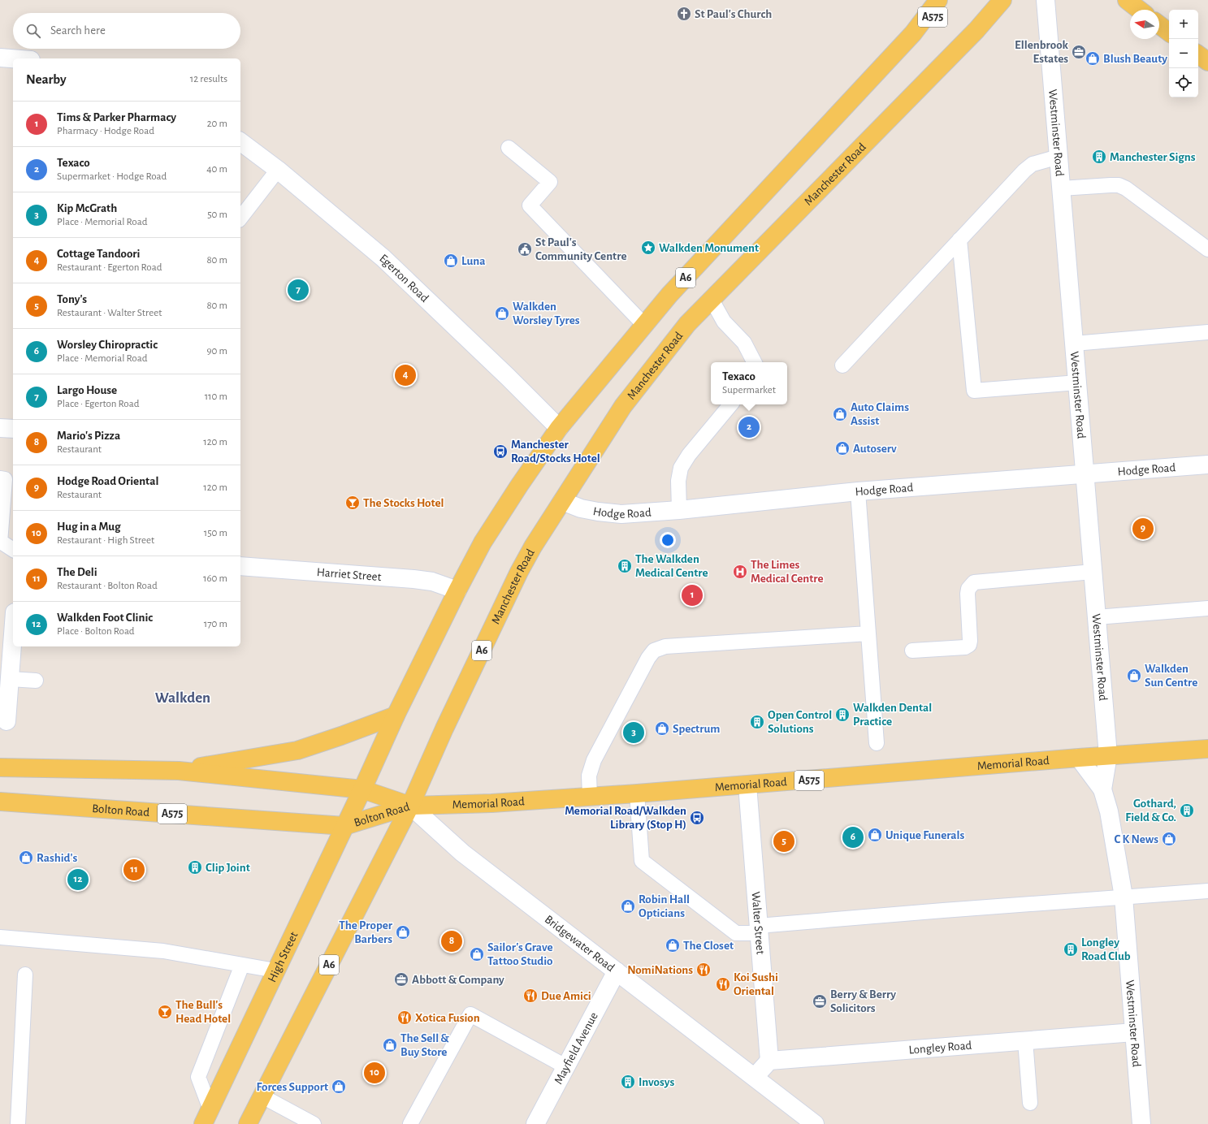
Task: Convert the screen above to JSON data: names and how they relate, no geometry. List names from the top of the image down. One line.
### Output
{"streets":{"main road":["A575","Manchester Road","A6","Memorial Road","Bolton Road","High Street"],"street":["Westminster Road","Egerton Road","Hodge Road","Harriet Street","Walter Street","Bridgewater Road","Longley Road","Mayfield Avenue"]},"crossings":[["A575","A6"],["A575","Bolton Road"],["Westminster Road","Hodge Road"],["Westminster Road","Memorial Road"],["Westminster Road","Longley Road"],["Manchester Road","A6"],["Manchester Road","Hodge Road"],["Manchester Road","Memorial Road"],["Manchester Road","Bolton Road"],["Manchester Road","Bridgewater Road"],["A6","Egerton Road"],["A6","Harriet Street"],["A6","Memorial Road"],["A6","Bolton Road"],["A6","Bridgewater Road"],["A6","High Street"],["Memorial Road","Bolton Road"],["Memorial Road","Walter Street"],["Memorial Road","Bridgewater Road"],["Bolton Road","Bridgewater Road"],["Bolton Road","High Street"],["Walter Street","Longley Road"],["Bridgewater Road","Mayfield Avenue"]],"districts":["Walkden"],"places":{"church":["St Paul's Church"],"office":["Ellenbrook Estates","Abbott & Company","Berry & Berry Solicitors"],"shop":["Blush Beauty","Luna","Walkden Worsley Tyres","Auto Claims Assist","Autoserv","Walkden Sun Centre","Spectrum","Unique Funerals","C K News","Rashid's","Robin Hall Opticians","The Proper Barbers","The Closet","Sailor's Grave Tattoo Studio","The Sell & Buy Store","Forces Support"],"building":["Manchester Signs","The Walkden Medical Centre","Walkden Dental Practice","Open Control Solutions","Gothard, Field & Co.","Clip Joint","Longley Road Club","Invosys"],"place":["Walkden Monument"],"public building":["St Paul's Community Centre"],"bus stop":["Manchester Road/Stocks Hotel","Memorial Road/Walkden Library (Stop H)"],"bar":["The Stocks Hotel","The Bull's Head Hotel"],"hospital":["The Limes Medical Centre"],"restaurant":["NomiNations","Koi Sushi Oriental","Due Amici","Xotica Fusion"]},"north":"left","page":{"map_buttons":["+","−"],"search":"Search here","heading":["Nearby","12 results"],"list":[{"mark":"1","name":"Tims & Parker Pharmacy","note":"Pharmacy · Hodge Road","value":"20 m"},{"mark":"2","name":"Texaco","note":"Supermarket · Hodge Road","value":"40 m"},{"mark":"3","name":"Kip McGrath","note":"Place · Memorial Road","value":"50 m"},{"mark":"4","name":"Cottage Tandoori","note":"Restaurant · Egerton Road","value":"80 m"},{"mark":"5","name":"Tony's","note":"Restaurant · Walter Street","value":"80 m"},{"mark":"6","name":"Worsley Chiropractic","note":"Place · Memorial Road","value":"90 m"},{"mark":"7","name":"Largo House","note":"Place · Egerton Road","value":"110 m"},{"mark":"8","name":"Mario's Pizza","note":"Restaurant","value":"120 m"},{"mark":"9","name":"Hodge Road Oriental","note":"Restaurant","value":"120 m"},{"mark":"10","name":"Hug in a Mug","note":"Restaurant · High Street","value":"150 m"},{"mark":"11","name":"The Deli","note":"Restaurant · Bolton Road","value":"160 m"},{"mark":"12","name":"Walkden Foot Clinic","note":"Place · Bolton Road","value":"170 m"}],"pins":["7","4","2","9","1","3","6","5","11","12","8","10"],"popup":["Texaco","Supermarket"]}}
